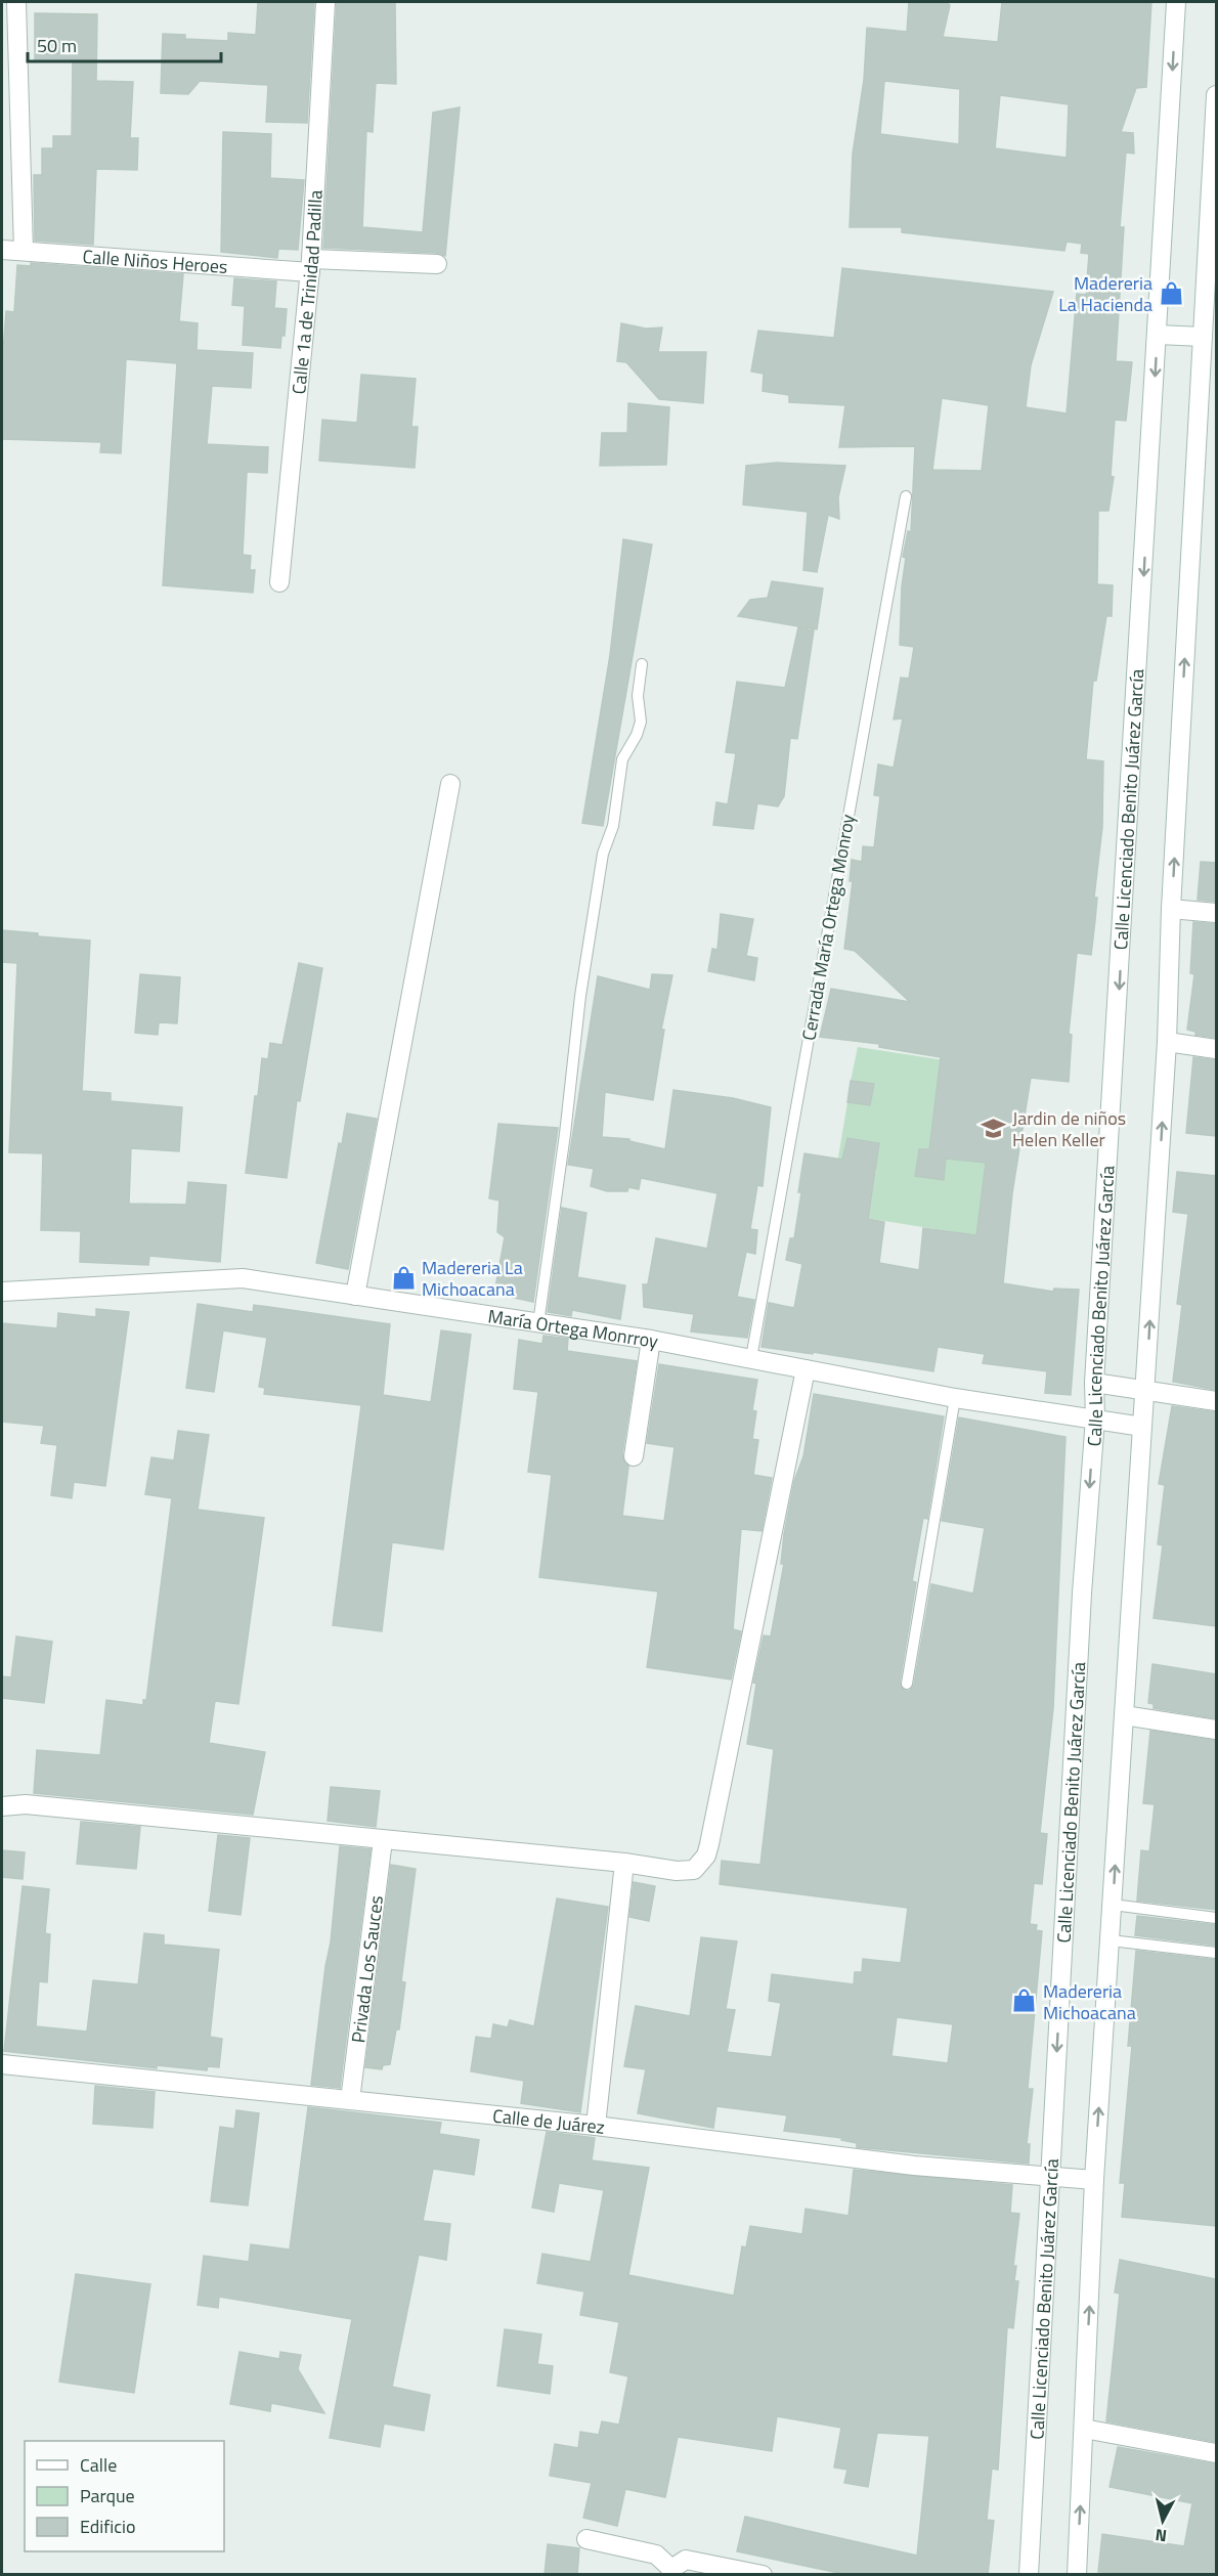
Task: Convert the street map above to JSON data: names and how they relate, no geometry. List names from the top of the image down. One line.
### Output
{"streets":{"street":["Calle Niños Heroes","Calle 1a de Trinidad Padilla","Calle Licenciado Benito Juárez García","María Ortega Monrroy","Privada Los Sauces","Calle de Juárez"],"lane":["Cerrada María Ortega Monroy"]},"crossings":[["Calle Niños Heroes","Calle 1a de Trinidad Padilla"],["Calle Licenciado Benito Juárez García","María Ortega Monrroy"],["Calle Licenciado Benito Juárez García","Calle de Juárez"],["Cerrada María Ortega Monroy","María Ortega Monrroy"],["Privada Los Sauces","Calle de Juárez"]],"places":{"shop":["Madereria La Hacienda","Madereria La Michoacana","Madereria Michoacana"],"school or university":["Jardin de niños Helen Keller"]},"legend":["Calle","Parque","Edificio"],"scale_bar":"50 m","north":"bottom"}
